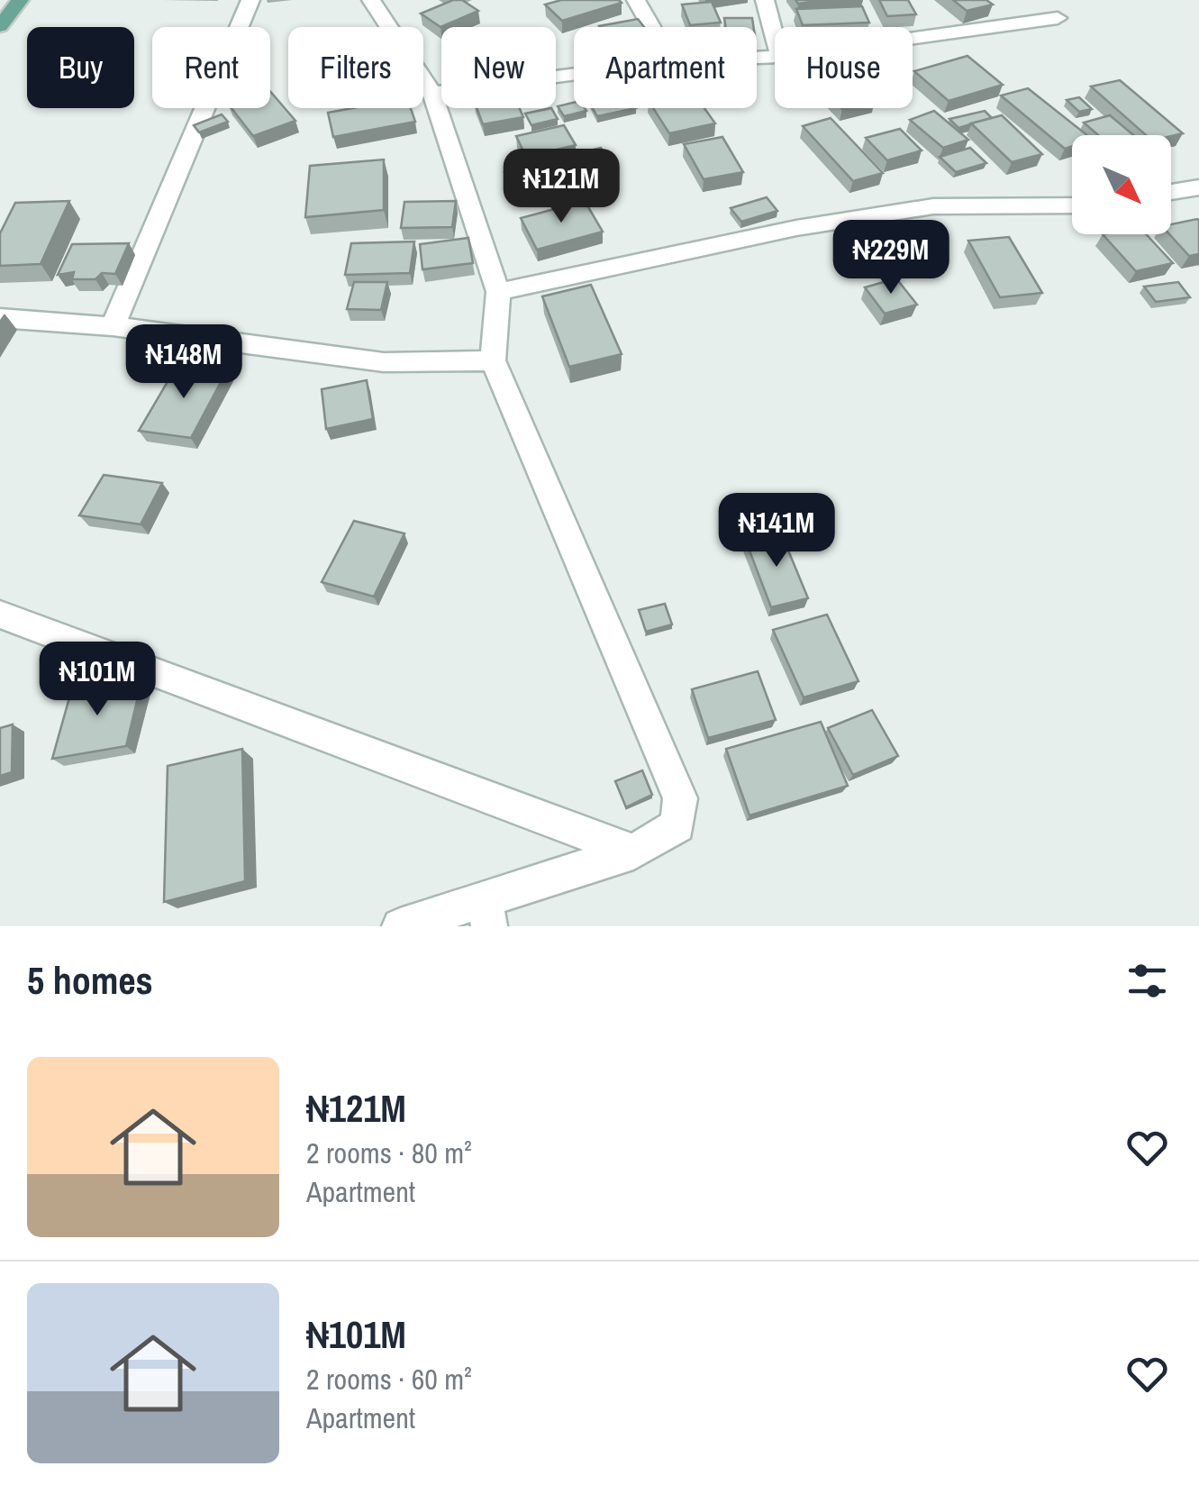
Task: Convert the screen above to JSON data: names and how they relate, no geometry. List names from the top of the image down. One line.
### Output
{"north":"bottom right","page":{"chip":["Buy","Rent","Filters","New","Apartment","House"],"price":["₦121M","₦229M","₦148M","₦141M","₦101M"],"heading":"5 homes","list":[{"name":"₦121M","note":"2 rooms · 80 m² · Apartment"},{"name":"₦101M","note":"2 rooms · 60 m² · Apartment"}]}}
